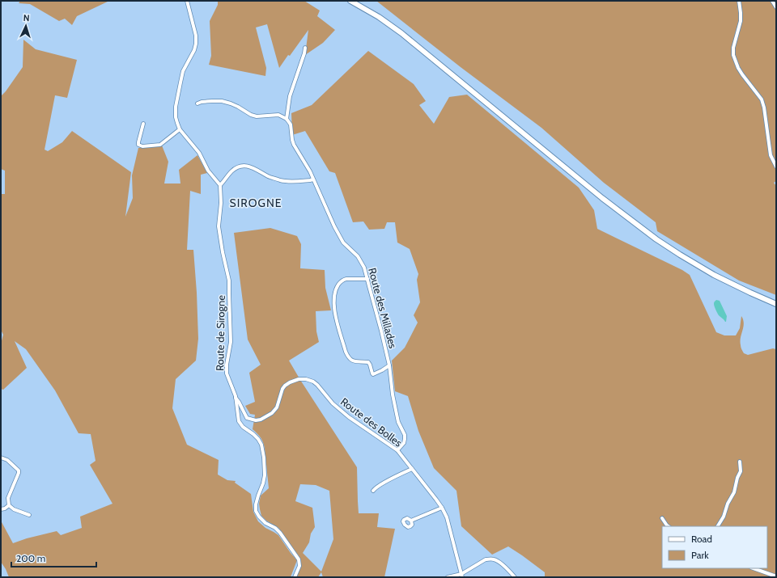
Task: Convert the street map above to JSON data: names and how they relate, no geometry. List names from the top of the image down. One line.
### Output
{"streets":{"street":["Route des Millades","Route de Sirogne","Route des Bolles"]},"crossings":[["Route des Millades","Route des Bolles"],["Route de Sirogne","Route des Bolles"]],"districts":["SIROGNE"],"legend":["Road","Park"],"scale_bar":"200 m","north":"top"}
